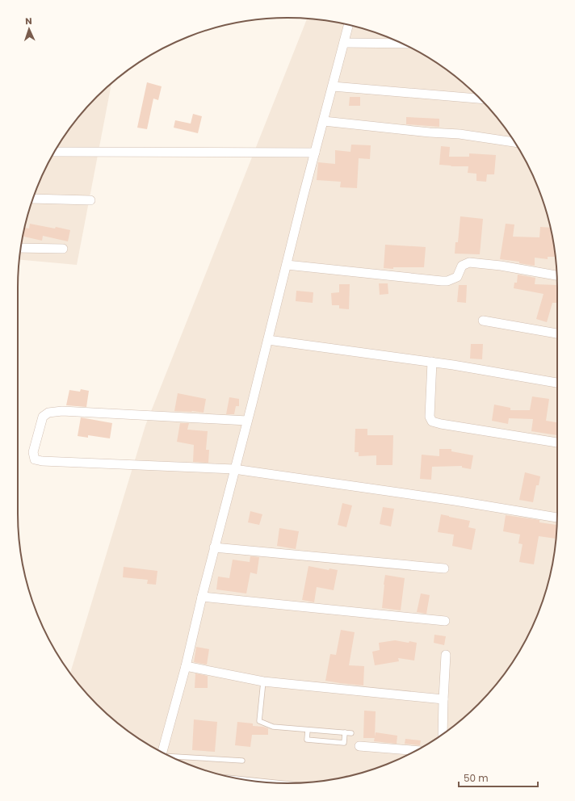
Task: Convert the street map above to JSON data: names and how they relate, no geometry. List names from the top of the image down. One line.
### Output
{"scale_bar":"50 m","north":"top"}
